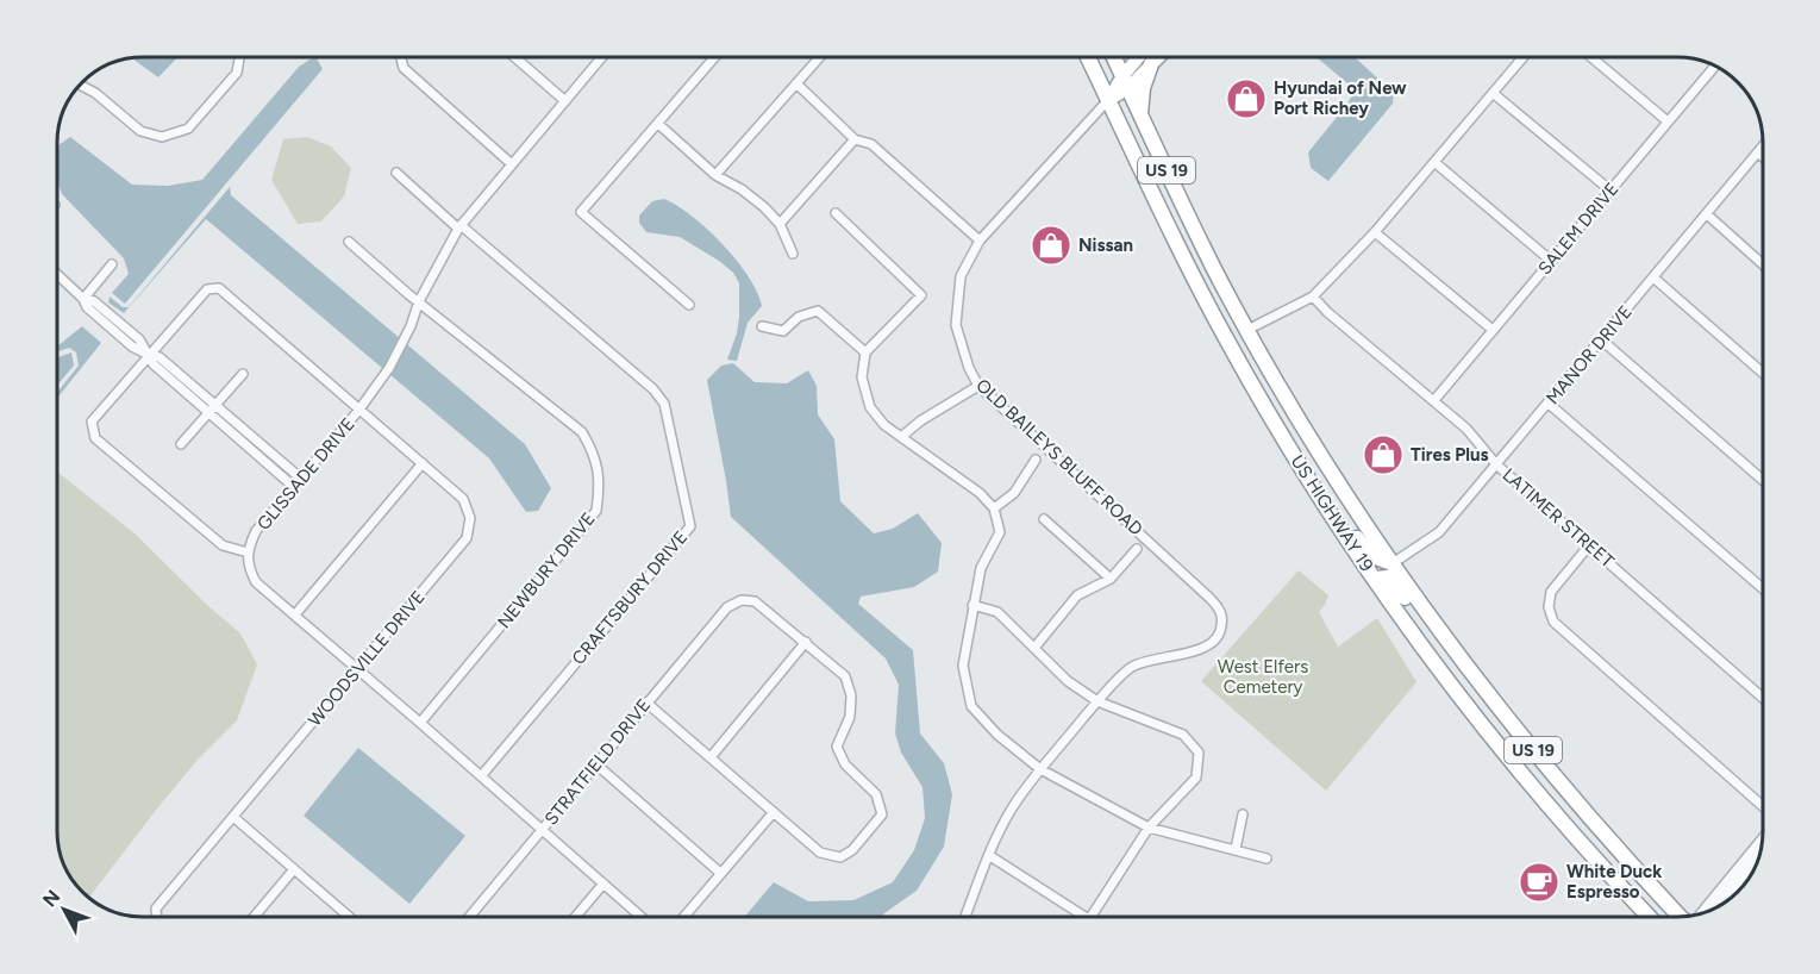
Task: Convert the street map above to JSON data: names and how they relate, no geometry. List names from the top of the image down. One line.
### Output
{"streets":{"highway":["US 19","US HIGHWAY 19"],"street":["SALEM DRIVE","MANOR DRIVE","OLD BAILEYS BLUFF ROAD","GLISSADE DRIVE","LATIMER STREET","NEWBURY DRIVE","CRAFTSBURY DRIVE","WOODSVILLE DRIVE","STRATFIELD DRIVE"]},"crossings":[["SALEM DRIVE","LATIMER STREET"],["MANOR DRIVE","US HIGHWAY 19"],["MANOR DRIVE","LATIMER STREET"],["OLD BAILEYS BLUFF ROAD","US HIGHWAY 19"],["GLISSADE DRIVE","NEWBURY DRIVE"],["GLISSADE DRIVE","CRAFTSBURY DRIVE"],["GLISSADE DRIVE","WOODSVILLE DRIVE"]],"parks":["West Elfers Cemetery"],"places":{"shop":["Hyundai of New Port Richey","Nissan","Tires Plus"],"cafe":["White Duck Espresso"]},"north":"top left"}
